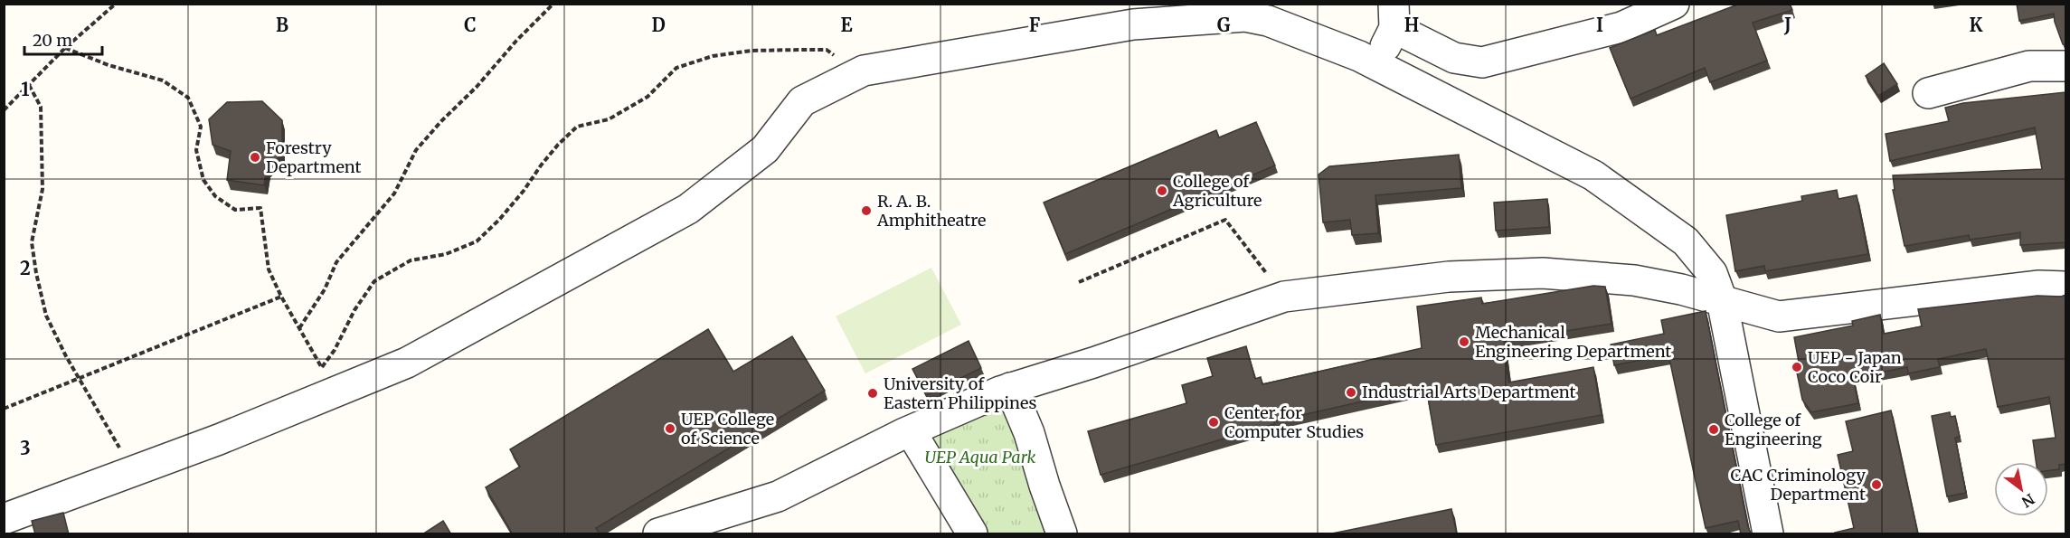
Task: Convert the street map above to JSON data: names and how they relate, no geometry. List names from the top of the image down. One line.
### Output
{"parks":["UEP Aqua Park"],"places":["Forestry Department","College of Agriculture","R. A. B. Amphitheatre","Mechanical Engineering Department","UEP - Japan Coco Coir","Industrial Arts Department","University of Eastern Philippines","Center for Computer Studies","UEP College of Science","College of Engineering","CAC Criminology Department"],"scale_bar":"20 m","north":"bottom right","grid":{"columns":["B","C","D","E","F","G","H","I","J","K"],"rows":["1","2","3"]}}
